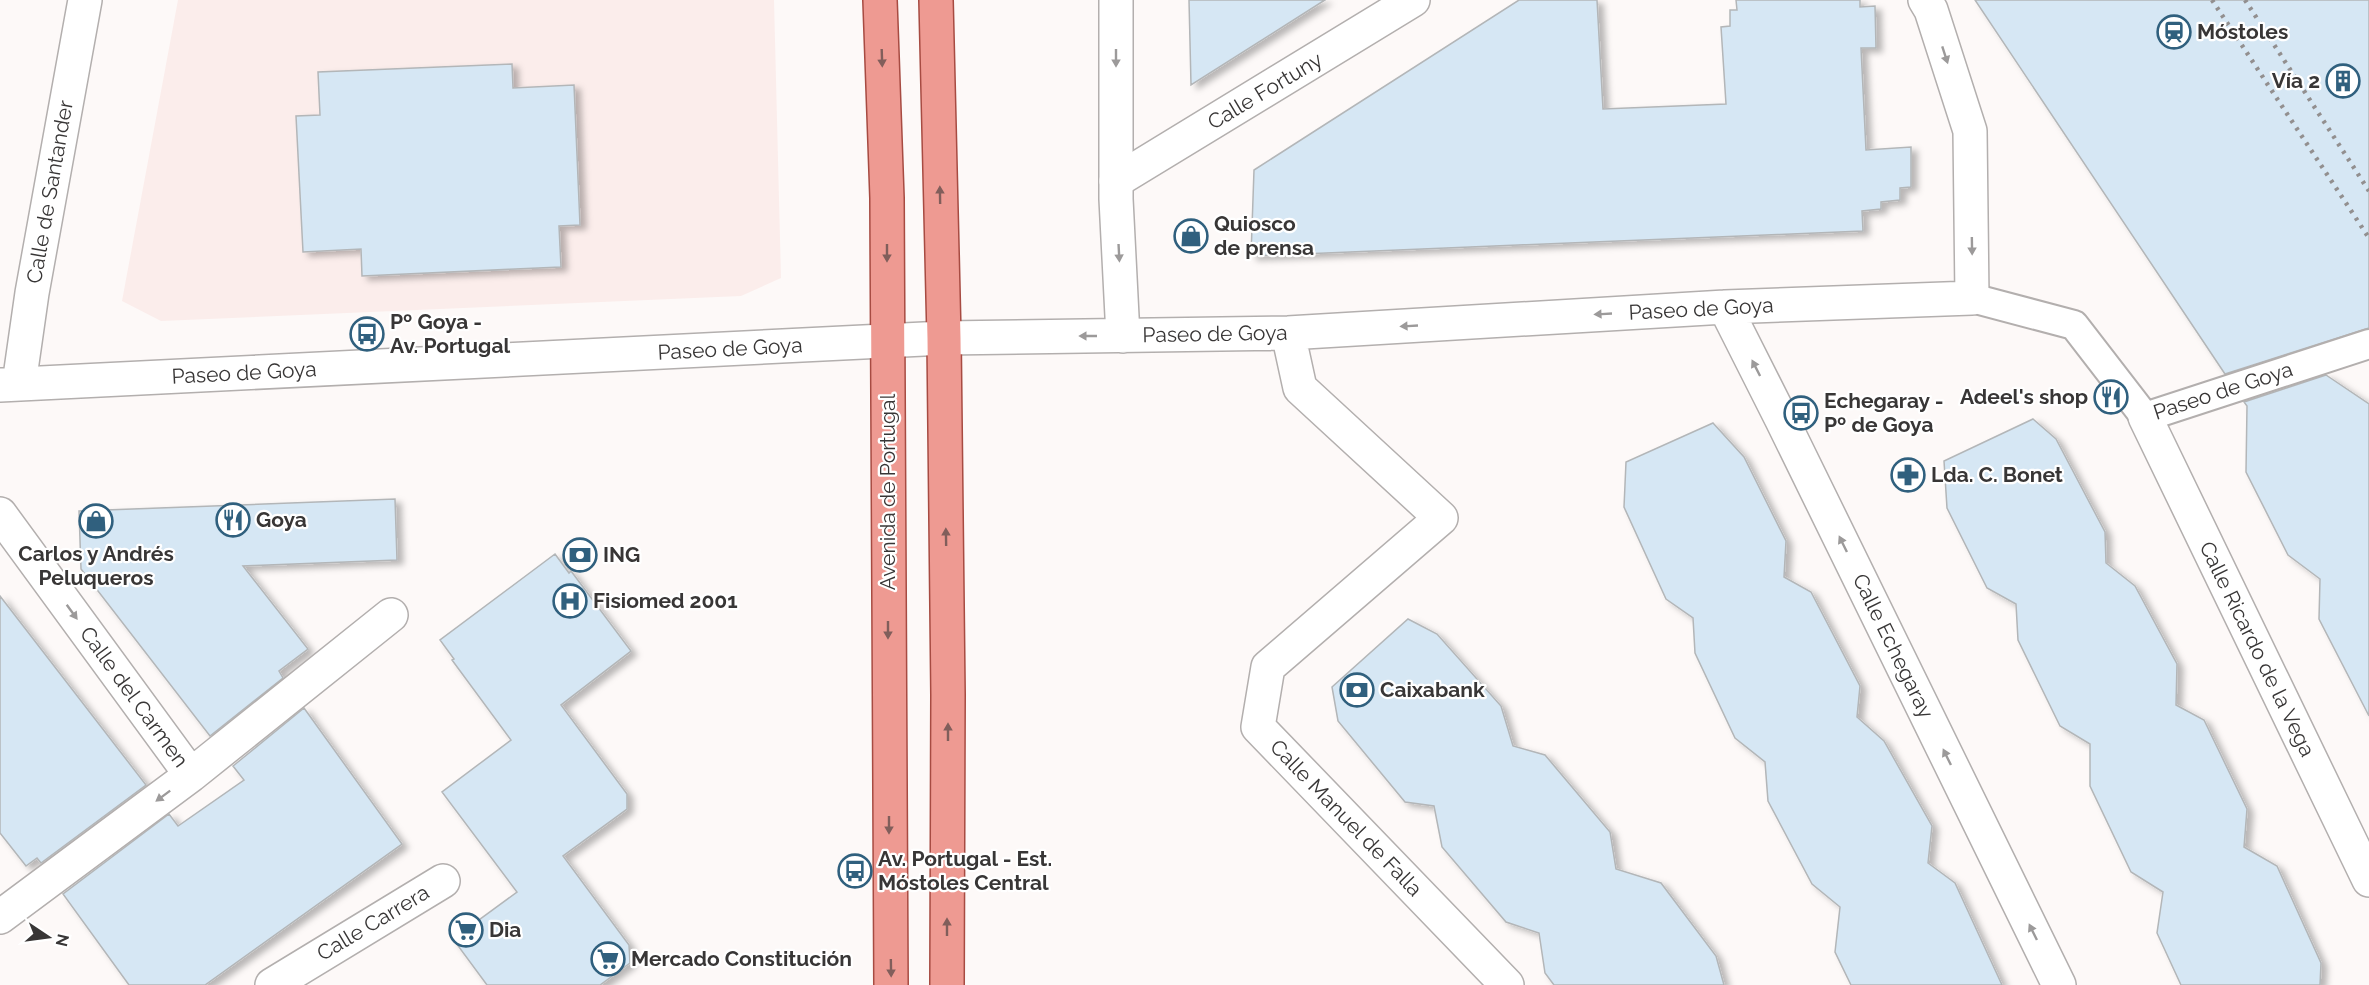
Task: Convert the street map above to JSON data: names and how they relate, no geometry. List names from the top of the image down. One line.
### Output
{"streets":{"main road":["Avenida de Portugal"],"street":["Calle Fortuny","Calle de Santander","Paseo de Goya","Calle Echegaray","Calle Ricardo de la Vega","Calle del Carmen","Calle Manuel de Falla","Calle Carrera"]},"crossings":[["Calle de Santander","Paseo de Goya"],["Paseo de Goya","Avenida de Portugal"],["Paseo de Goya","Calle Echegaray"],["Paseo de Goya","Calle Ricardo de la Vega"],["Paseo de Goya","Calle Manuel de Falla"]],"one_way":["Calle Echegaray"],"places":{"station":["Móstoles"],"building":["Vía 2"],"shop":["Quiosco de prensa","Carlos y Andrés Peluqueros"],"bus stop":["Pº Goya - Av. Portugal","Echegaray - Pº de Goya","Av. Portugal - Est. Móstoles Central"],"restaurant":["Adeel's shop","Goya"],"pharmacy":["Lda. C. Bonet"],"bank":["ING","Caixabank"],"hospital":["Fisiomed 2001"],"supermarket":["Dia","Mercado Constitución"]},"north":"right"}
